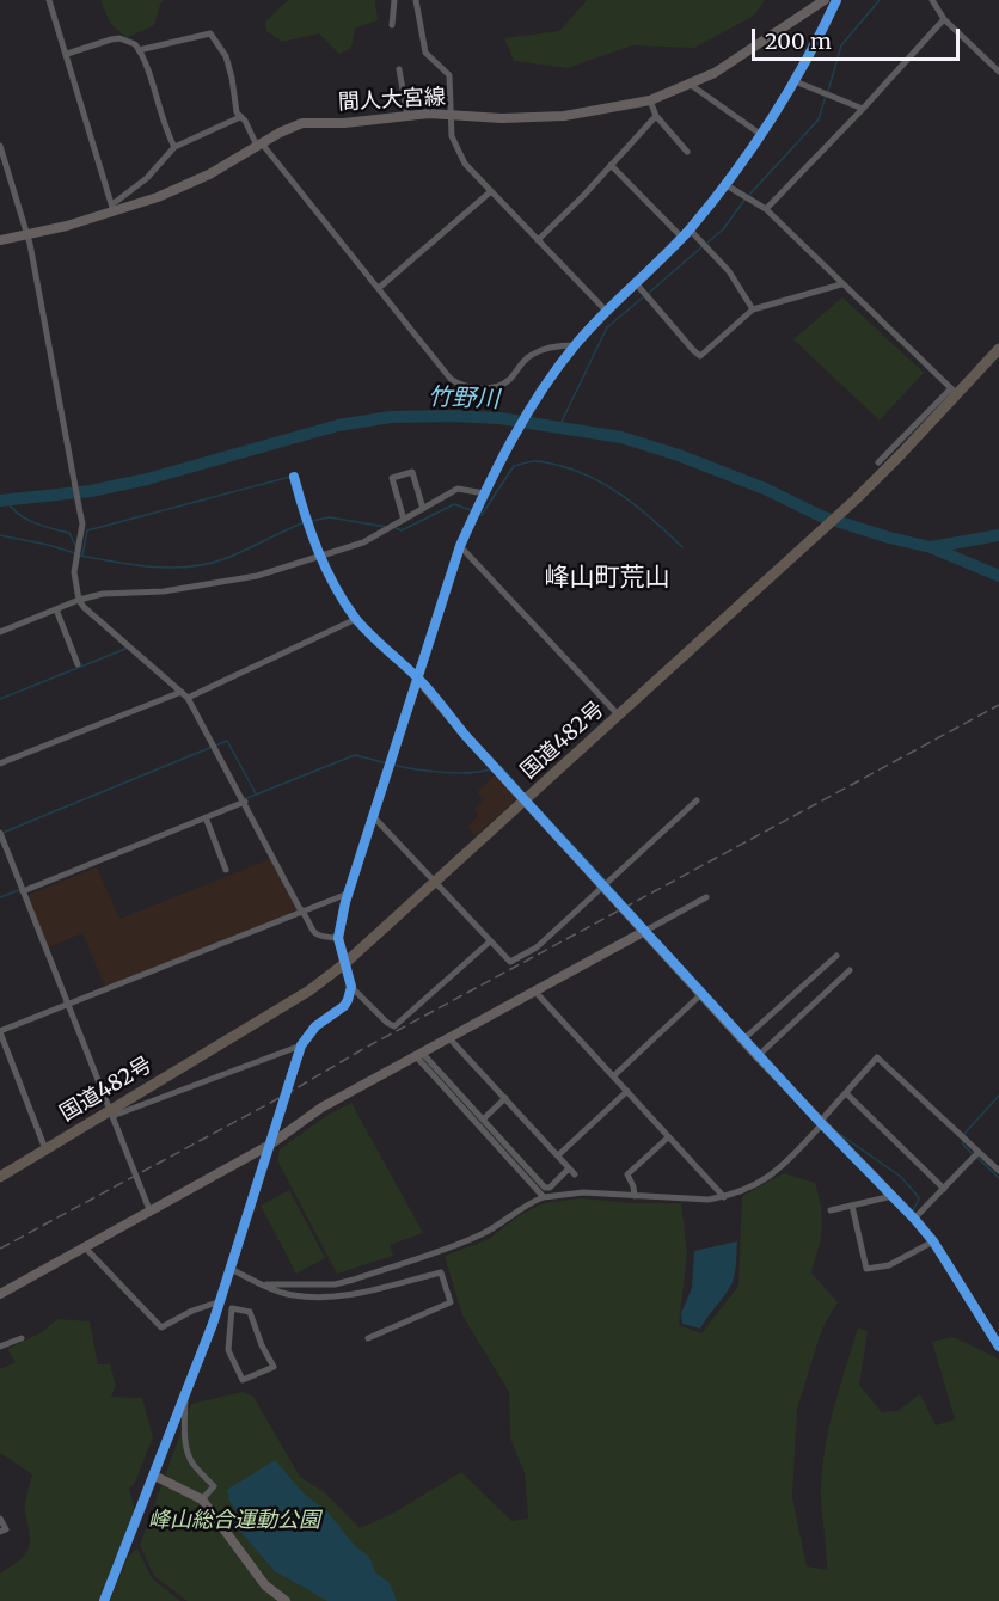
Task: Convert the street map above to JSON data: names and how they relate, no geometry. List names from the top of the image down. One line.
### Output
{"streets":{"highway":["国道482号"],"street":["間人大宮線"]},"districts":["峰山町荒山"],"water":["竹野川"],"parks":["峰山総合運動公園"],"scale_bar":"200 m"}
